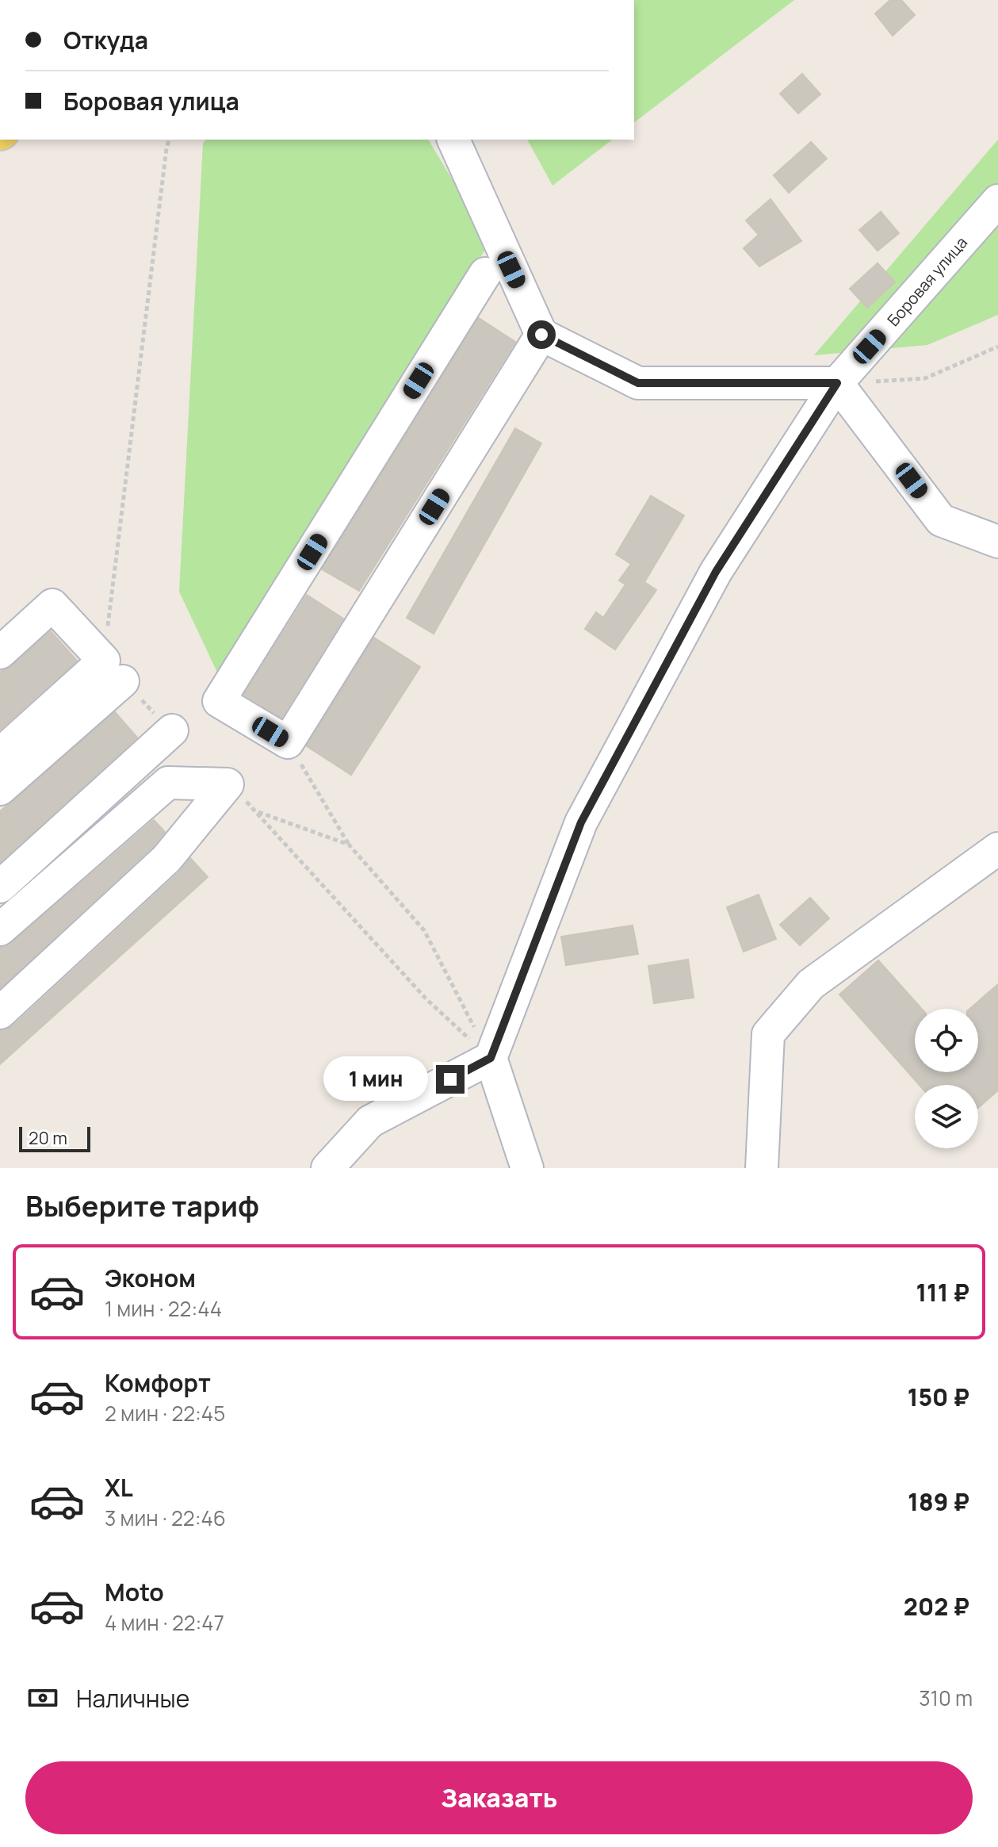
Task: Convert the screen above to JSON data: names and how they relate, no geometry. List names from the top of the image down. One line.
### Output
{"streets":{"street":["Боровая улица"]},"scale_bar":"20 m","page":{"banner":["Откуда","Боровая улица"],"bubble":"1 мин","scale":"20 m","heading":"Выберите тариф","list":[{"name":"Эконом","note":"1 мин · 22:44","value":"111 ₽"},{"name":"Комфорт","note":"2 мин · 22:45","value":"150 ₽"},{"name":"XL","note":"3 мин · 22:46","value":"189 ₽"},{"name":"Moto","note":"4 мин · 22:47","value":"202 ₽"}],"pay":["Наличные","310 m"],"buttons":"Заказать"}}
